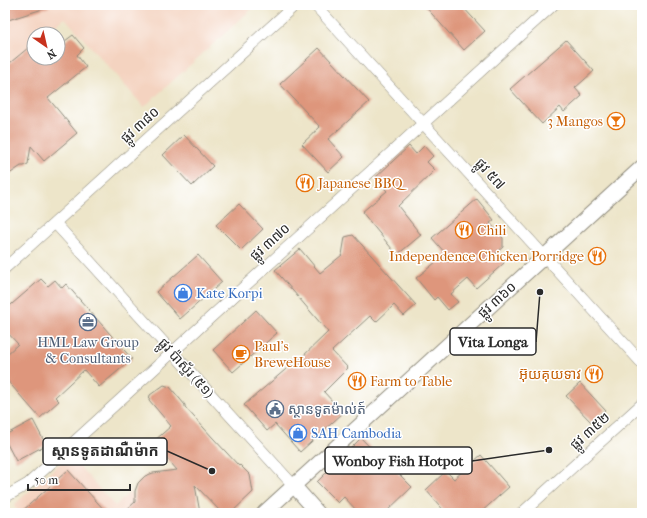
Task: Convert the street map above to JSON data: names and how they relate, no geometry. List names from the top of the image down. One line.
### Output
{"streets":{"street":["ផ្លូវ ៣៨០","ផ្លូវ ៥៧","ផ្លូវ ៣៧០","ផ្លូវ ៣៦០","ផ្លូវ ប៉ាស្ទ័រ (៥១)","ផ្លូវ ៣៥២"]},"crossings":[["ផ្លូវ ៣៨០","ផ្លូវ ប៉ាស្ទ័រ (៥១)"],["ផ្លូវ ៥៧","ផ្លូវ ៣៧០"],["ផ្លូវ ៥៧","ផ្លូវ ៣៦០"],["ផ្លូវ ៣៧០","ផ្លូវ ប៉ាស្ទ័រ (៥១)"],["ផ្លូវ ៣៦០","ផ្លូវ ប៉ាស្ទ័រ (៥១)"]],"places":{"bar":["3 Mangos"],"restaurant":["Japanese BBQ","Chili","Independence Chicken Porridge","អ៊ុយគុយទាវ","Farm to Table"],"other":["Vita Longa","Wonboy Fish Hotpot","ស្ថានទូតដាណឺម៉ាក"],"shop":["Kate Korpi","SAH Cambodia"],"office":["HML Law Group & Consultants"],"cafe":["Paul's BreweHouse"],"public building":["ស្ថានទូតម៉ាល់ត៍"]},"scale_bar":"50 m","north":"bottom right"}
